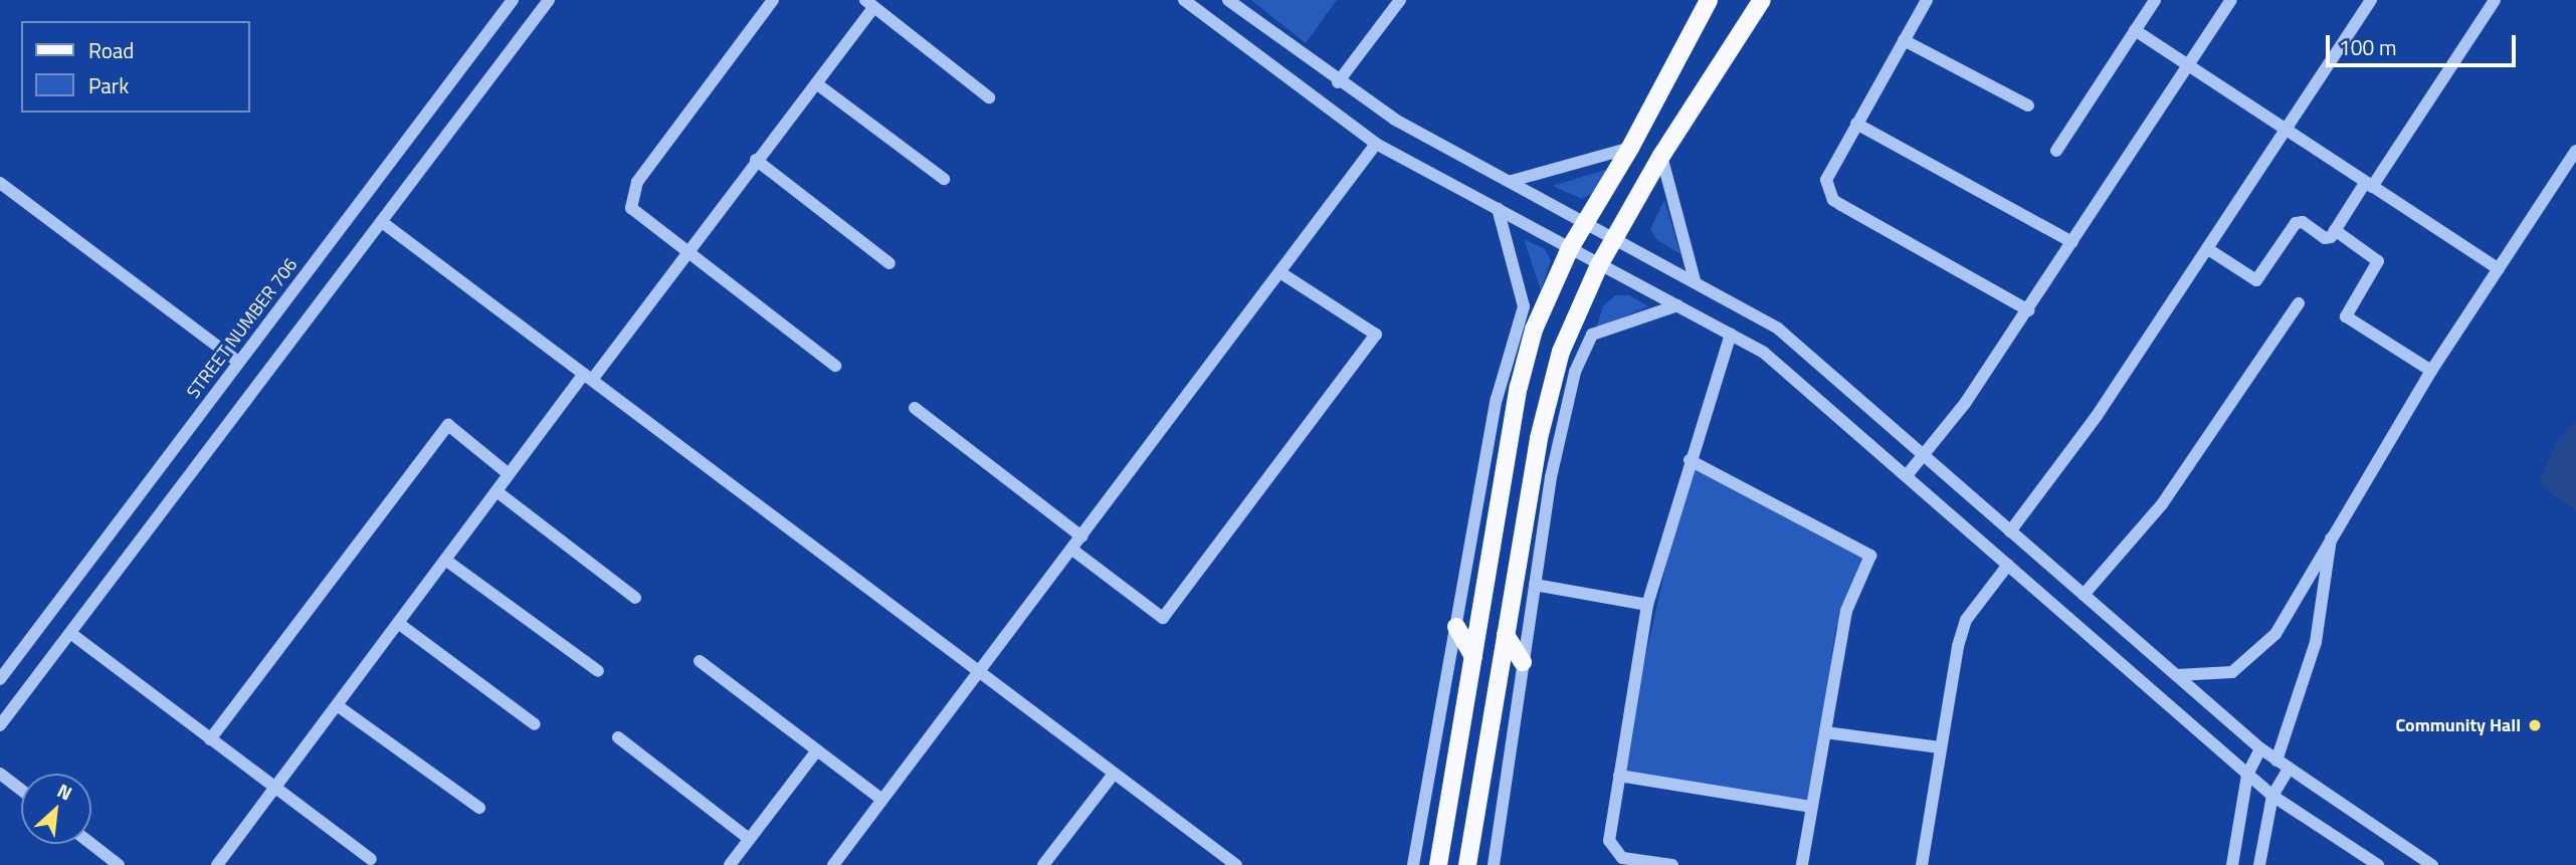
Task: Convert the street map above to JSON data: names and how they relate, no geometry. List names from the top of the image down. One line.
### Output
{"streets":{"street":["STREET NUMBER 706"]},"places":["Community Hall"],"legend":["Road","Park"],"scale_bar":"100 m","north":"top right"}
